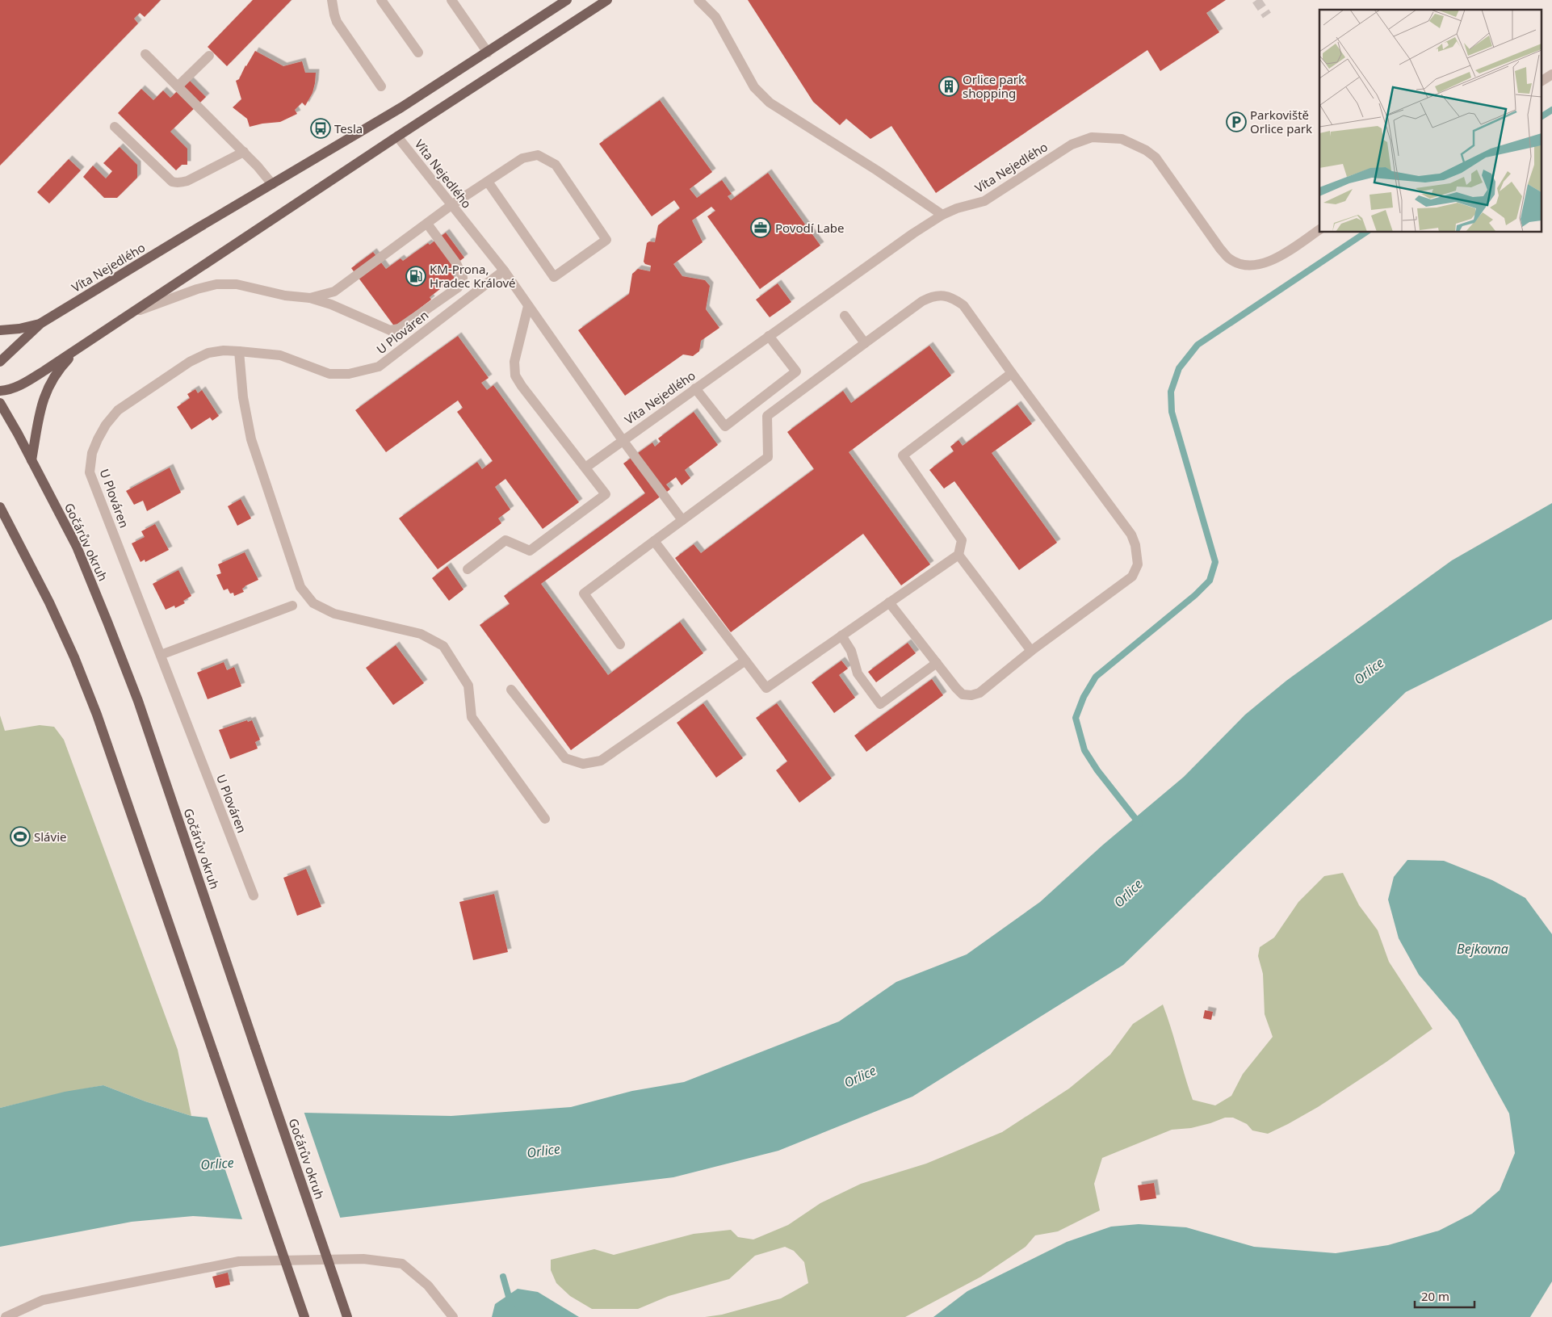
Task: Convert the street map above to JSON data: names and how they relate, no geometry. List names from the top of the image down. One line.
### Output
{"streets":{"main road":["Víta Nejedlého","Gočárův okruh"],"street":["U Plováren"]},"crossings":[["Víta Nejedlého","U Plováren"]],"water":["Orlice","Bejkovna"],"places":{"building":["Orlice park shopping"],"parking":["Parkoviště Orlice park"],"bus stop":["Tesla"],"office":["Povodí Labe"],"fuel station":["KM-Prona, Hradec Králové"],"sports":["Slávie"]},"scale_bar":"20 m"}
